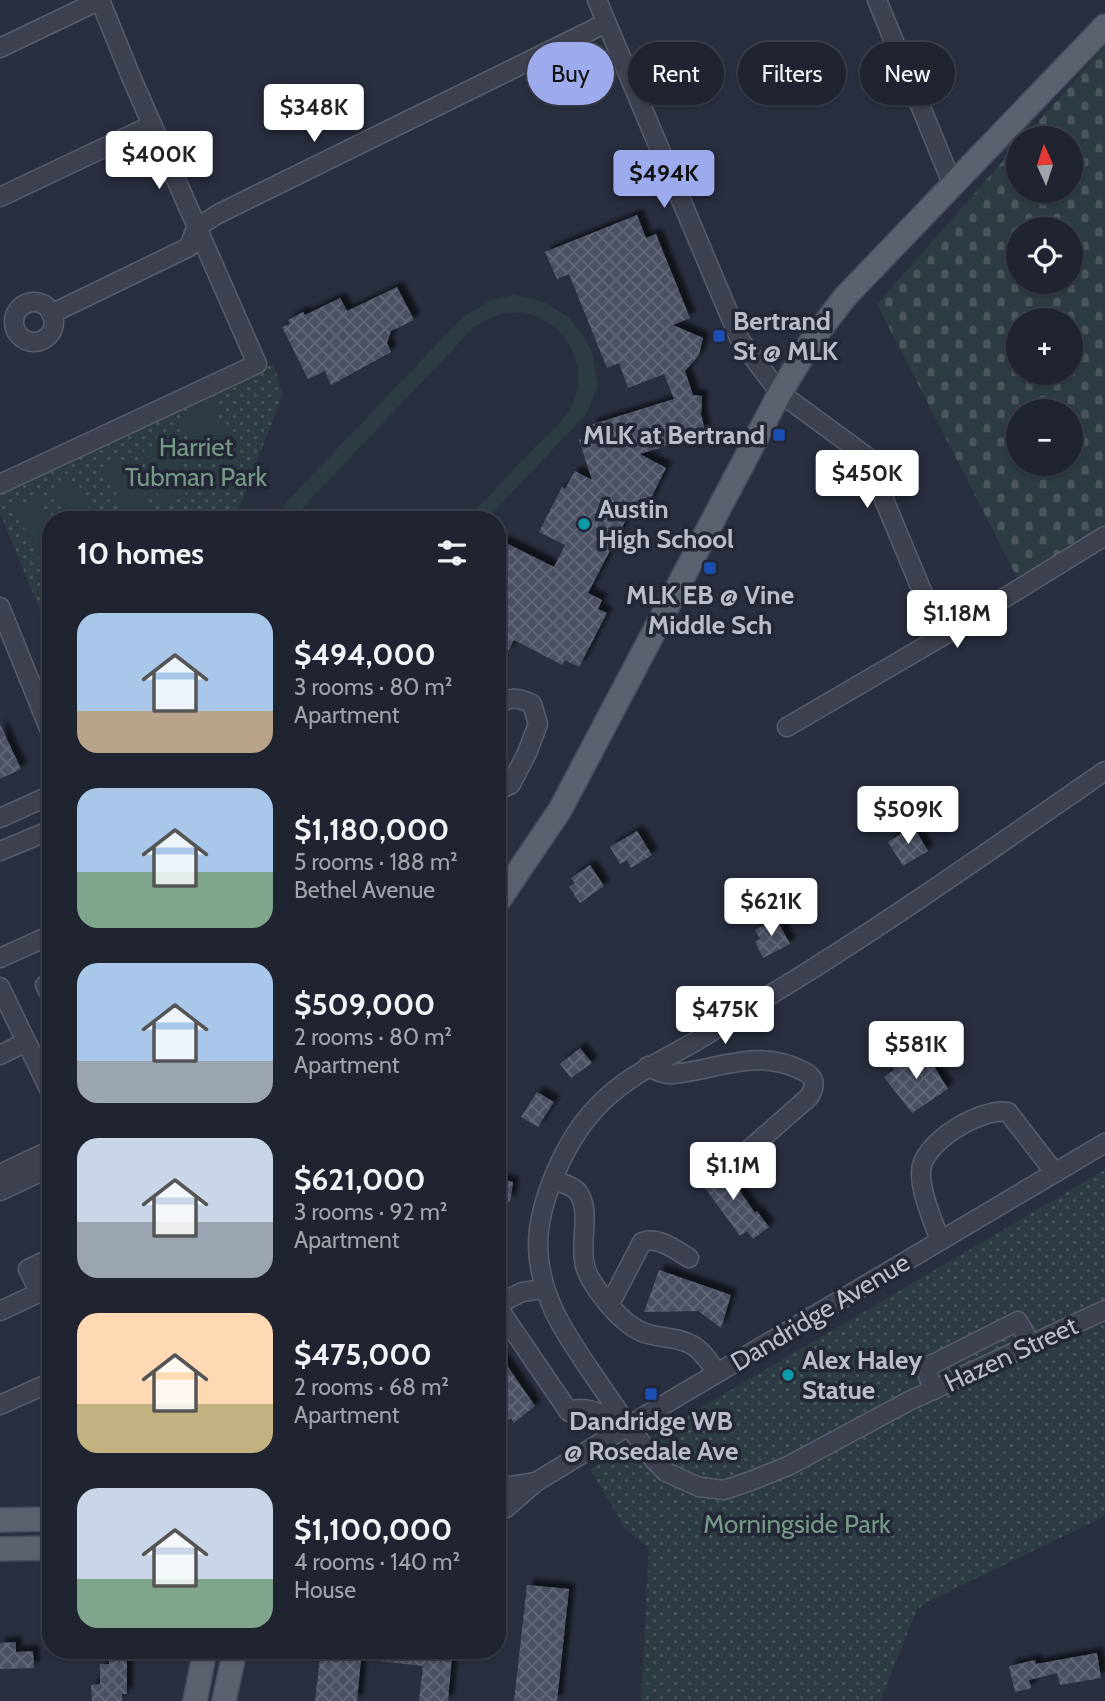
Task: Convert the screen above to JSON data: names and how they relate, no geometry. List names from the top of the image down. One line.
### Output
{"streets":{"street":["Dandridge Avenue","Hazen Street"]},"crossings":[["Dandridge Avenue","Hazen Street"]],"parks":["Harriet Tubman Park","Morningside Park"],"places":{"transit":["Bertrand St @ MLK","MLK at Bertrand","MLK EB @ Vine Middle Sch","Dandridge WB @ Rosedale Ave"],"other":["Austin High School","Alex Haley Statue"]},"north":"top","page":{"chip":["Buy","Rent","Filters","New"],"price":["$348K","$400K","$494K","$450K","$1.18M","$509K","$621K","$475K","$581K","$1.1M"],"map_buttons":["+","−"],"heading":"10 homes","list":[{"name":"$494,000","note":"3 rooms · 80 m² · Apartment"},{"name":"$1,180,000","note":"5 rooms · 188 m² · Bethel Avenue"},{"name":"$509,000","note":"2 rooms · 80 m² · Apartment"},{"name":"$621,000","note":"3 rooms · 92 m² · Apartment"},{"name":"$475,000","note":"2 rooms · 68 m² · Apartment"},{"name":"$1,100,000","note":"4 rooms · 140 m² · House"}]}}
